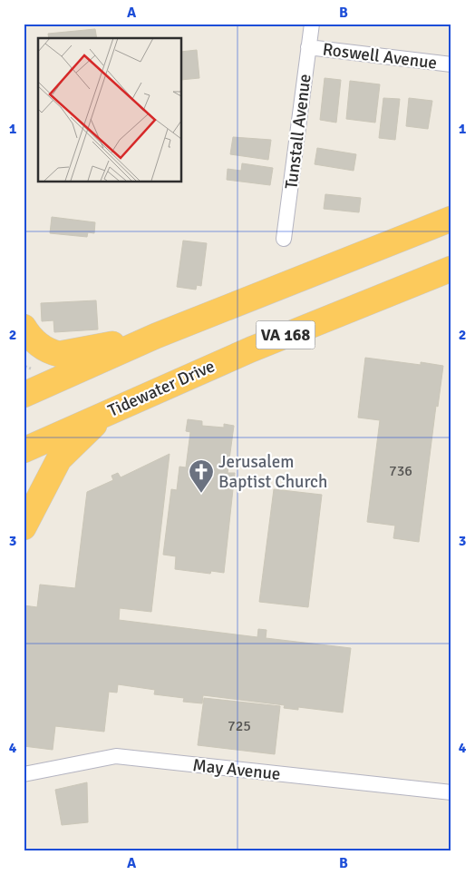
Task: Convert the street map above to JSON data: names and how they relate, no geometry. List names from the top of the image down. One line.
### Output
{"streets":{"highway":["VA 168","Tidewater Drive"],"street":["Roswell Avenue","Tunstall Avenue","May Avenue"]},"crossings":[["Roswell Avenue","Tunstall Avenue"],["VA 168","Tidewater Drive"]],"places":{"church":["Jerusalem Baptist Church"]},"house_numbers":["736","725"],"grid":{"columns":["A","B"],"rows":["1","2","3","4"]}}
